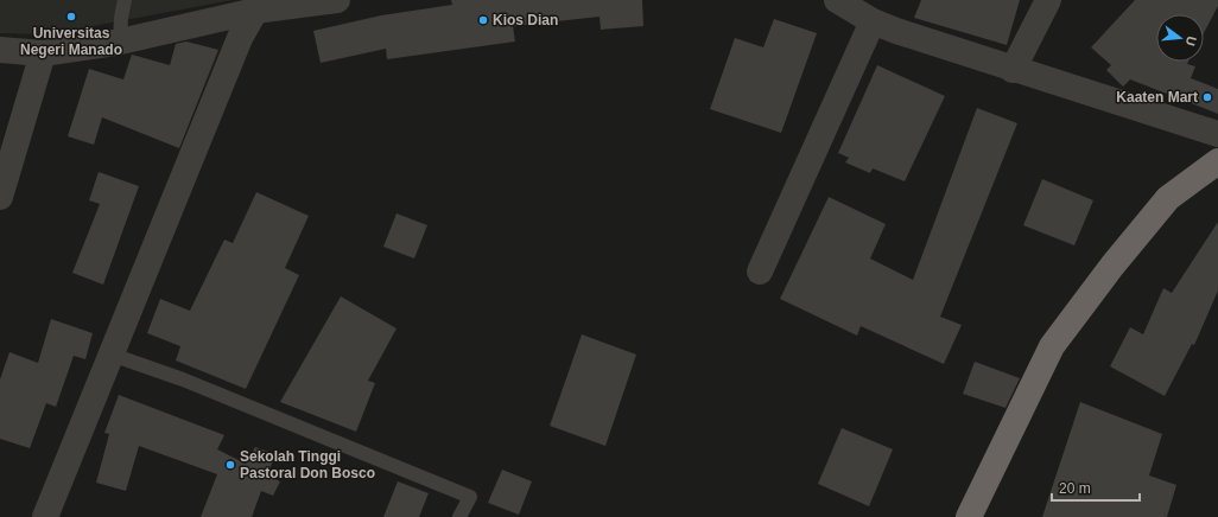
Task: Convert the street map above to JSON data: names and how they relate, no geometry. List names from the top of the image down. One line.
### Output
{"places":["Universitas Negeri Manado","Kios Dian","Kaaten Mart","Sekolah Tinggi Pastoral Don Bosco"],"scale_bar":"20 m","north":"right"}
